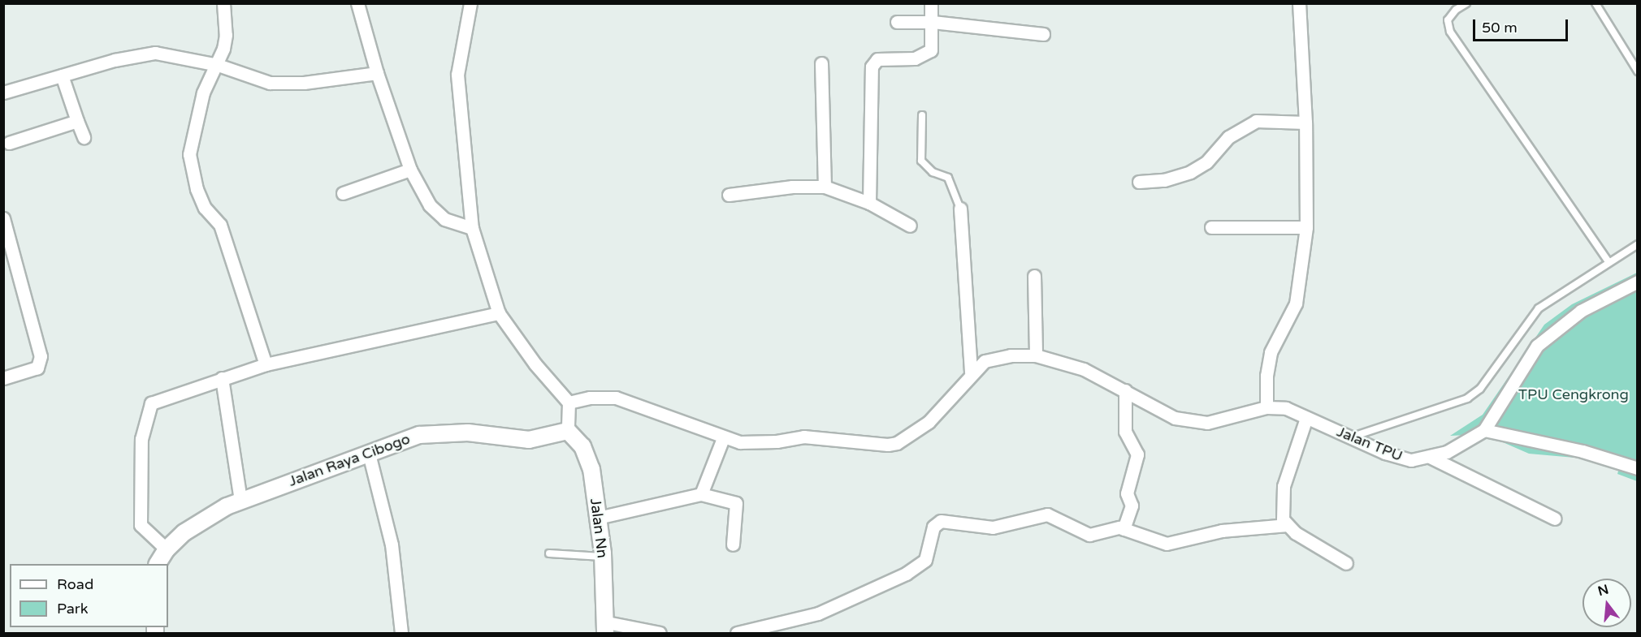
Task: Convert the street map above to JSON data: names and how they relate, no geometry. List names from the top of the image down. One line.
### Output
{"streets":{"street":["Jalan TPU","Jalan Raya Cibogo","Jalan Nn"]},"crossings":[["Jalan Raya Cibogo","Jalan Nn"]],"parks":["TPU Cengkrong"],"legend":["Road","Park"],"scale_bar":"50 m","north":"top"}
